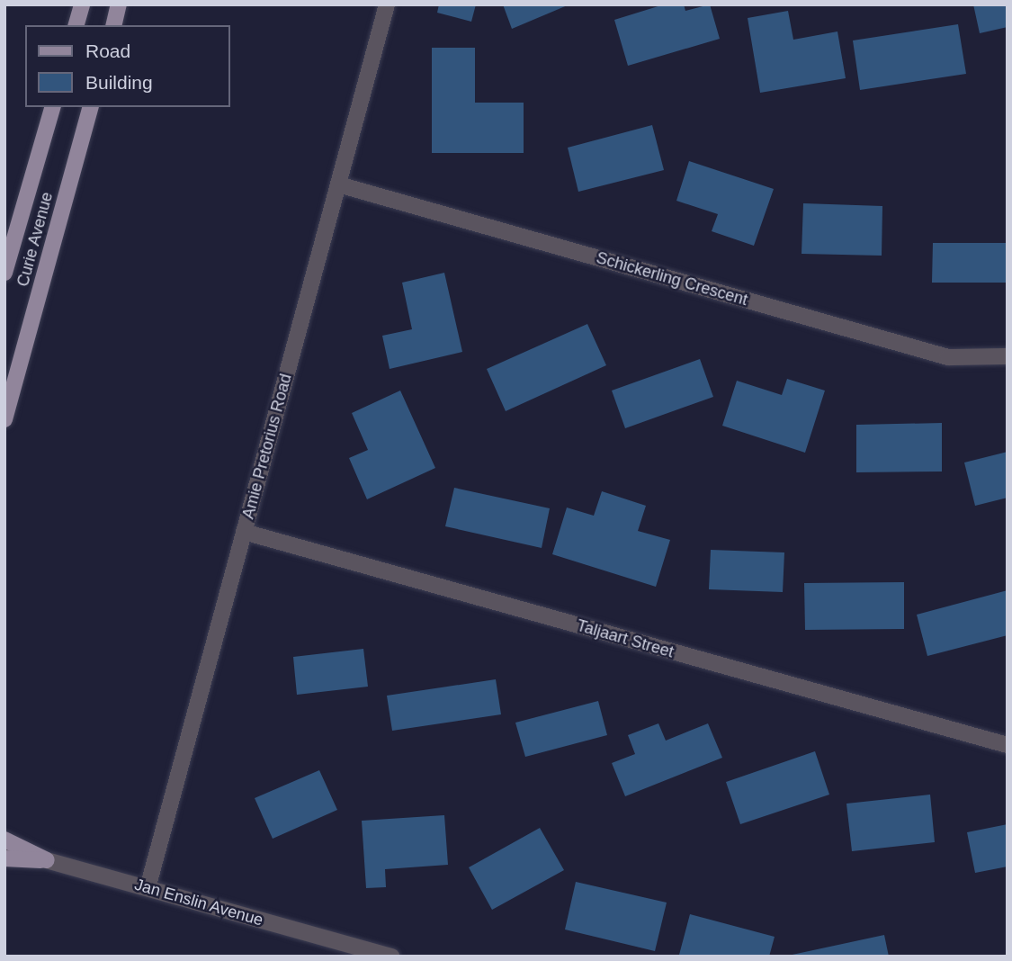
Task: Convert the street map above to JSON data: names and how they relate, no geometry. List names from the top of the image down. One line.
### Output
{"streets":{"main road":["Curie Avenue"],"street":["Schickerling Crescent","Amie Pretorius Road","Taljaart Street","Jan Enslin Avenue"]},"crossings":[["Schickerling Crescent","Amie Pretorius Road"],["Amie Pretorius Road","Taljaart Street"],["Amie Pretorius Road","Jan Enslin Avenue"]],"legend":["Road","Building"]}
